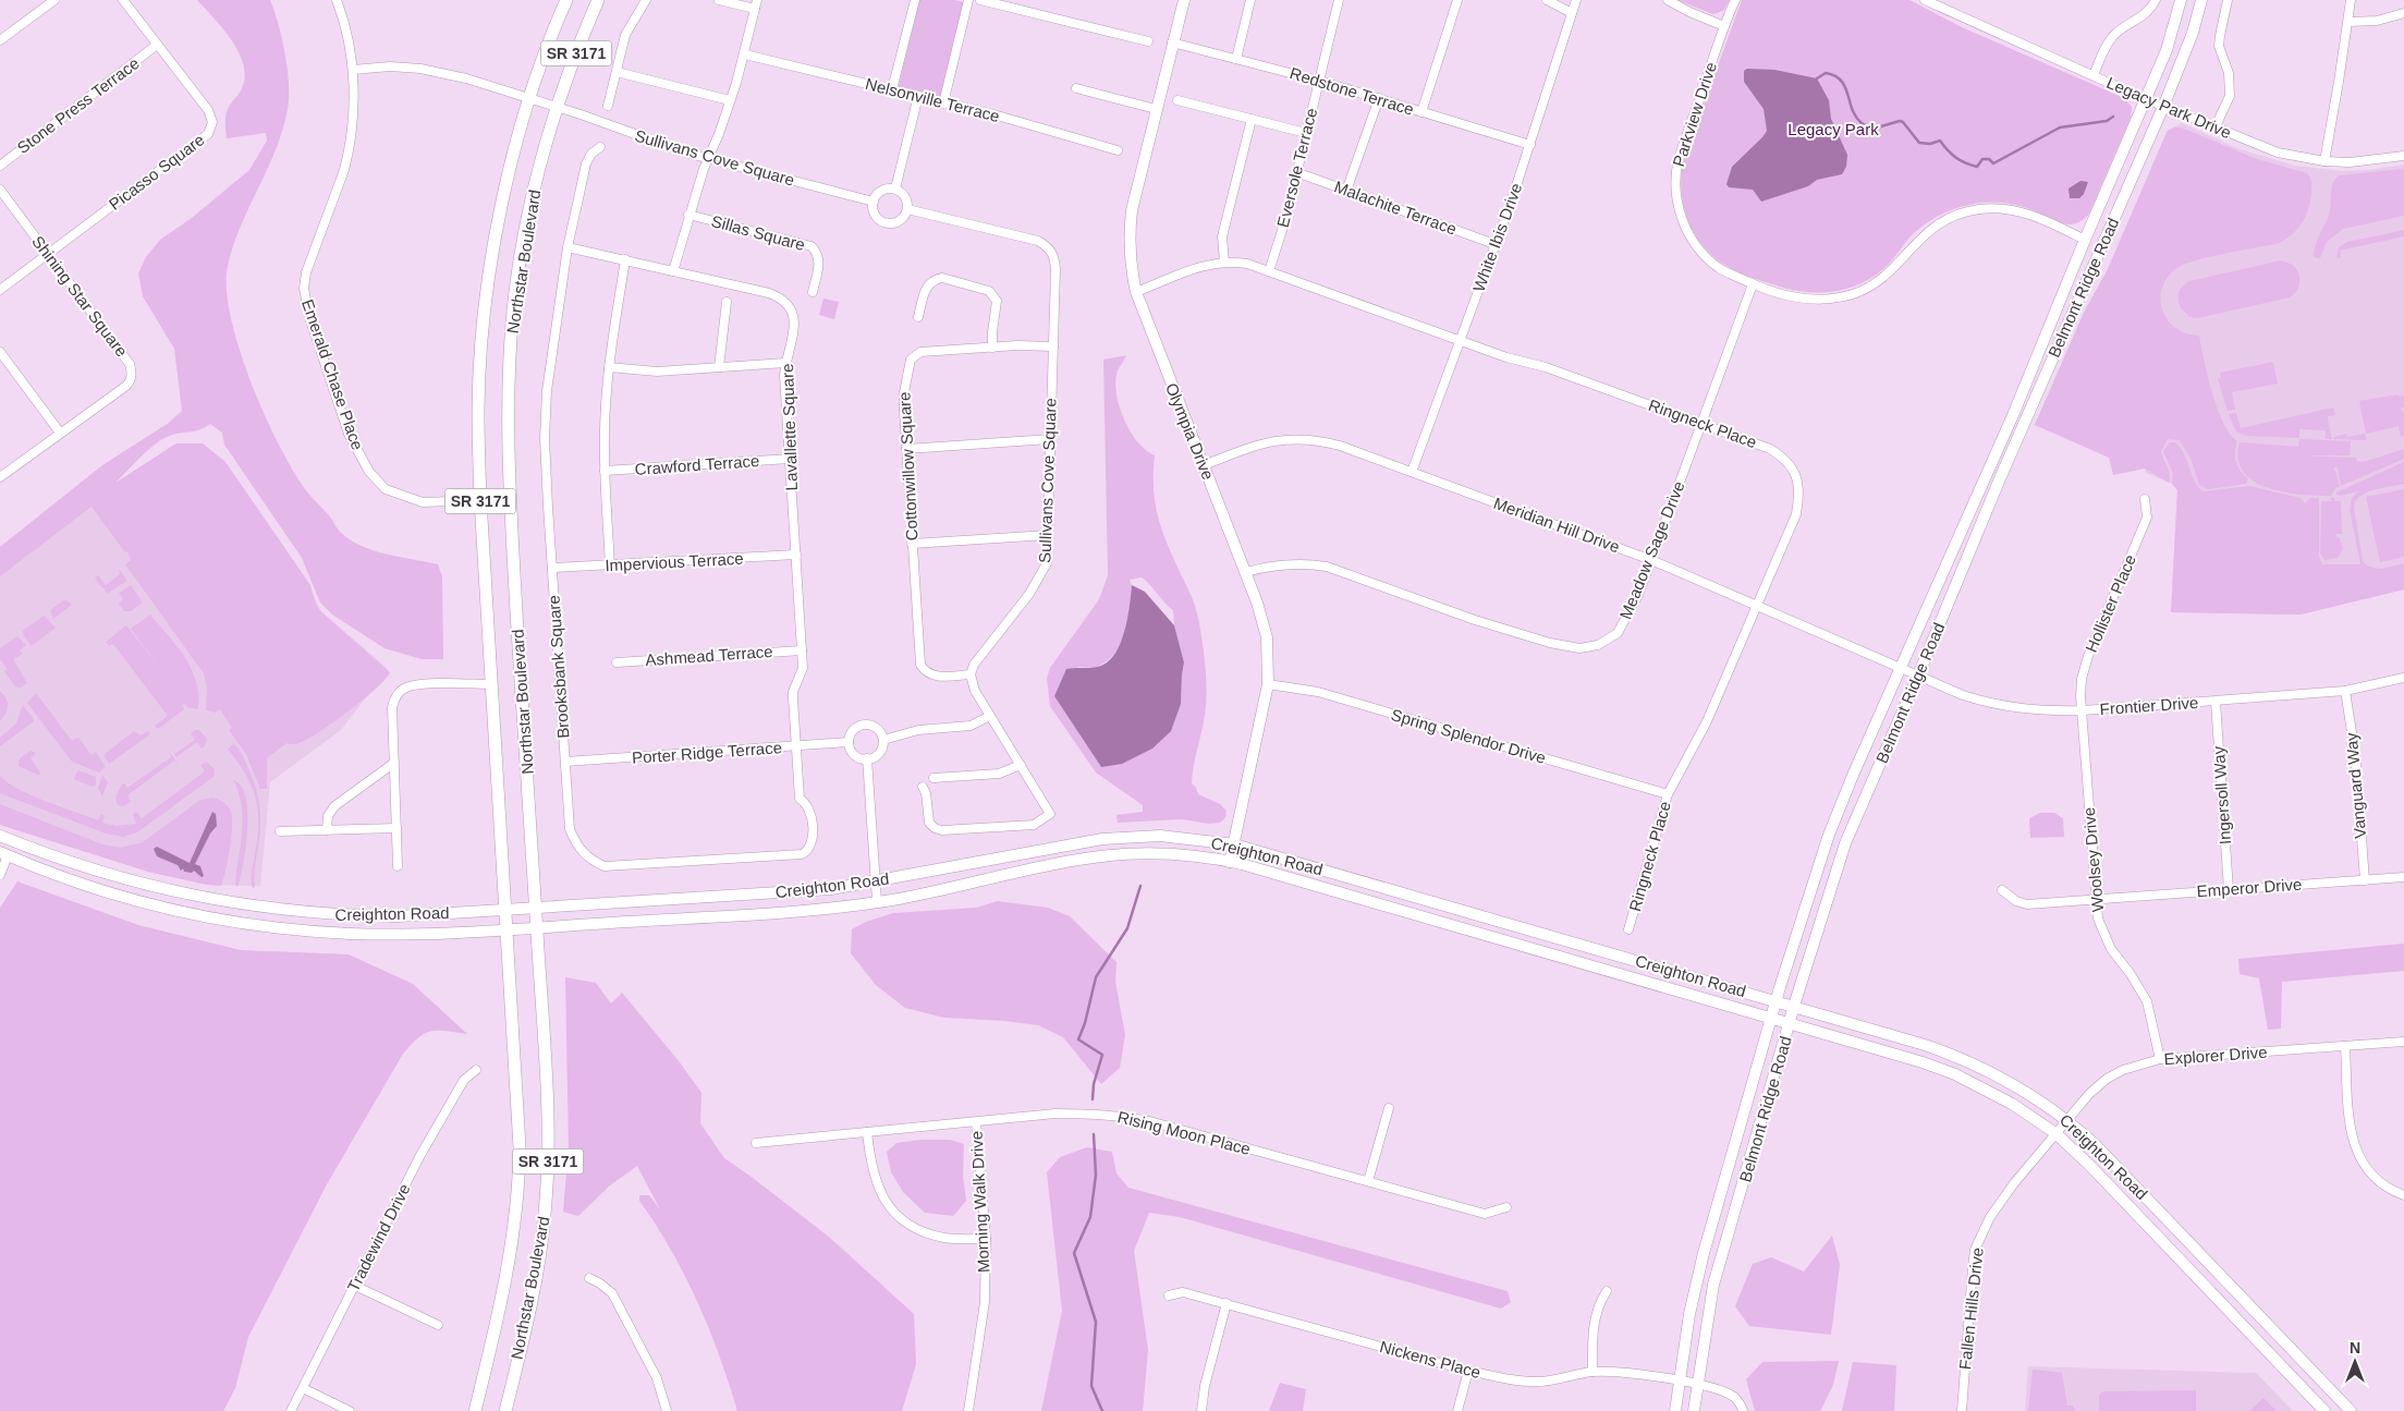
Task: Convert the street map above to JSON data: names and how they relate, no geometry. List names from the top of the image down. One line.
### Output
{"streets":{"main road":["SR 3171","Northstar Boulevard"],"street":["Redstone Terrace","Nelsonville Terrace","Stone Press Terrace","Legacy Park Drive","Parkview Drive","Sullivans Cove Square","Eversole Terrace","Picasso Square","Malachite Terrace","Sillas Square","White Ibis Drive","Belmont Ridge Road","Shining Star Square","Emerald Chase Place","Ringneck Place","Lavallette Square","Olympia Drive","Crawford Terrace","Cottonwillow Square","Meridian Hill Drive","Meadow Sage Drive","Impervious Terrace","Hollister Place","Ashmead Terrace","Brooksbank Square","Frontier Drive","Spring Splendor Drive","Porter Ridge Terrace","Vanguard Way","Ingersoll Way","Creighton Road","Woolsey Drive","Emperor Drive","Explorer Drive","Rising Moon Place","Morning Walk Drive","Tradewind Drive","Fallen Hills Drive","Nickens Place"]},"crossings":[["Redstone Terrace","Eversole Terrace"],["Redstone Terrace","White Ibis Drive"],["Redstone Terrace","Olympia Drive"],["Stone Press Terrace","Picasso Square"],["Legacy Park Drive","Belmont Ridge Road"],["Parkview Drive","Belmont Ridge Road"],["Parkview Drive","Meadow Sage Drive"],["Sullivans Cove Square","Northstar Boulevard"],["Sullivans Cove Square","Emerald Chase Place"],["Sullivans Cove Square","Cottonwillow Square"],["Eversole Terrace","Malachite Terrace"],["Eversole Terrace","Ringneck Place"],["Picasso Square","Shining Star Square"],["Malachite Terrace","White Ibis Drive"],["White Ibis Drive","Ringneck Place"],["White Ibis Drive","Meridian Hill Drive"],["Northstar Boulevard","Emerald Chase Place"],["Northstar Boulevard","Creighton Road"],["Belmont Ridge Road","Meridian Hill Drive"],["Belmont Ridge Road","Frontier Drive"],["Belmont Ridge Road","Creighton Road"],["Belmont Ridge Road","Nickens Place"],["Ringneck Place","Olympia Drive"],["Ringneck Place","Meridian Hill Drive"],["Ringneck Place","Meadow Sage Drive"],["Ringneck Place","Spring Splendor Drive"],["Lavallette Square","Crawford Terrace"],["Lavallette Square","Impervious Terrace"],["Lavallette Square","Ashmead Terrace"],["Lavallette Square","Brooksbank Square"],["Lavallette Square","Porter Ridge Terrace"],["Olympia Drive","Meridian Hill Drive"],["Olympia Drive","Meadow Sage Drive"],["Olympia Drive","Spring Splendor Drive"],["Olympia Drive","Creighton Road"],["Meridian Hill Drive","Meadow Sage Drive"],["Meridian Hill Drive","Frontier Drive"],["Impervious Terrace","Brooksbank Square"],["Hollister Place","Frontier Drive"],["Hollister Place","Woolsey Drive"],["Brooksbank Square","Porter Ridge Terrace"],["Frontier Drive","Vanguard Way"],["Frontier Drive","Ingersoll Way"],["Frontier Drive","Woolsey Drive"],["Vanguard Way","Emperor Drive"],["Ingersoll Way","Emperor Drive"],["Creighton Road","Explorer Drive"],["Creighton Road","Fallen Hills Drive"],["Woolsey Drive","Emperor Drive"],["Woolsey Drive","Explorer Drive"],["Explorer Drive","Fallen Hills Drive"],["Rising Moon Place","Morning Walk Drive"]],"parks":["Legacy Park"],"north":"top"}
